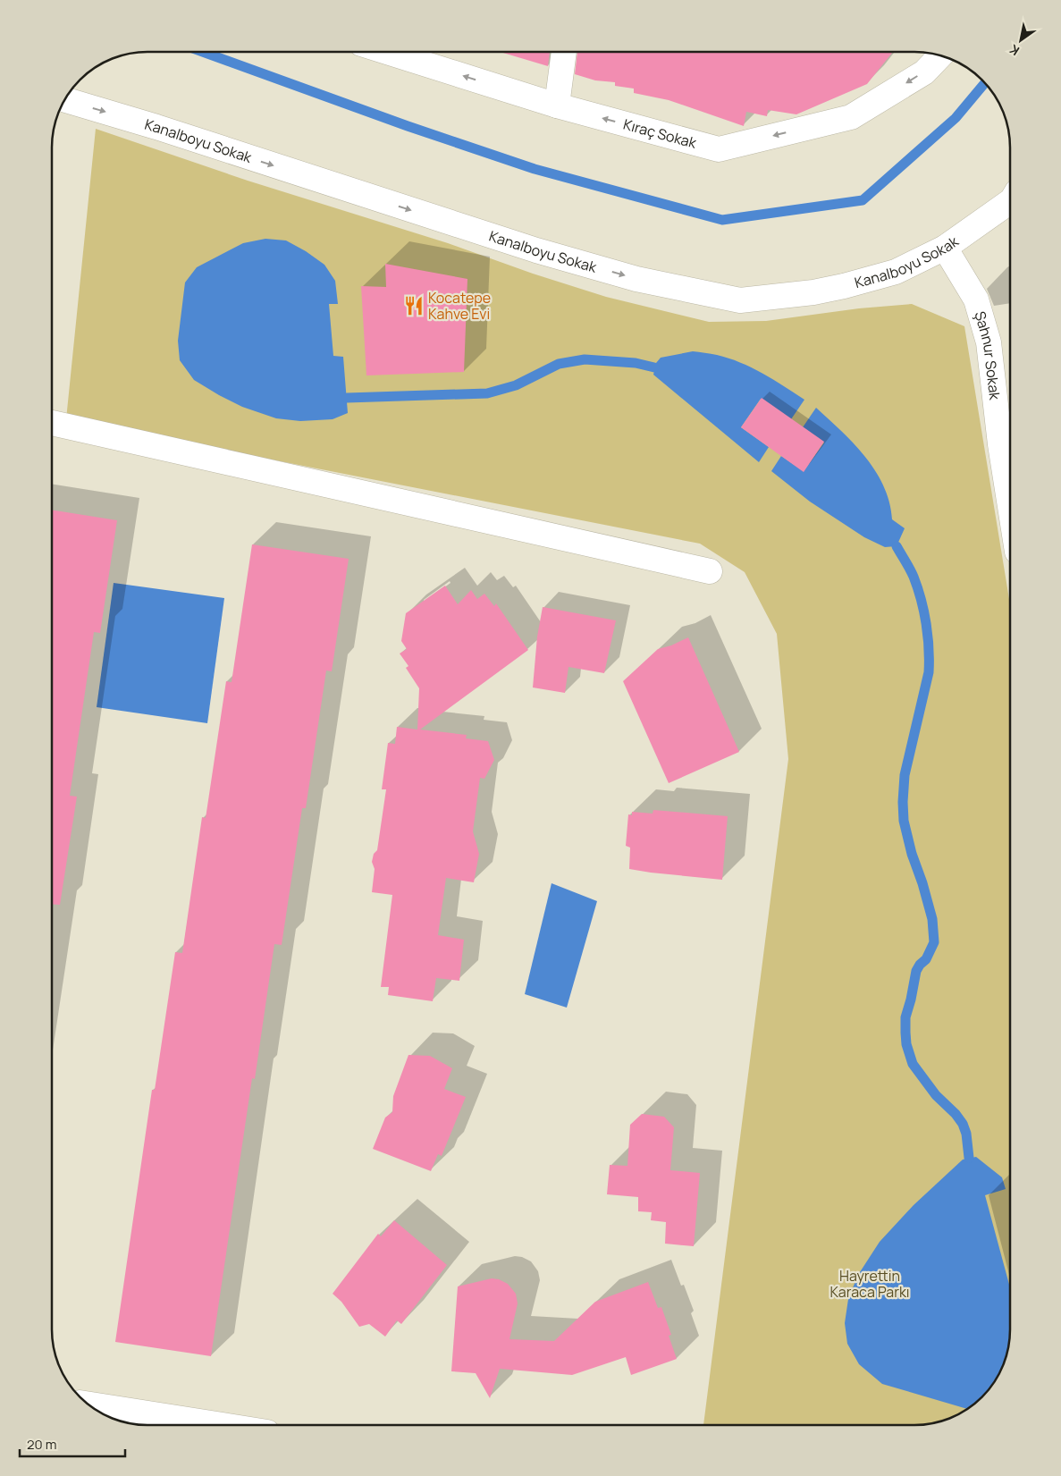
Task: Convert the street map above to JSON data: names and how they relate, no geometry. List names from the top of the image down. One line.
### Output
{"streets":{"street":["Kıraç Sokak","Kanalboyu Sokak","Şahnur Sokak"]},"crossings":[["Kanalboyu Sokak","Şahnur Sokak"]],"one_way":["Kıraç Sokak","Kanalboyu Sokak"],"parks":["Hayrettin Karaca Parkı"],"places":{"restaurant":["Kocatepe Kahve Evi"]},"scale_bar":"20 m","north":"bottom left"}
